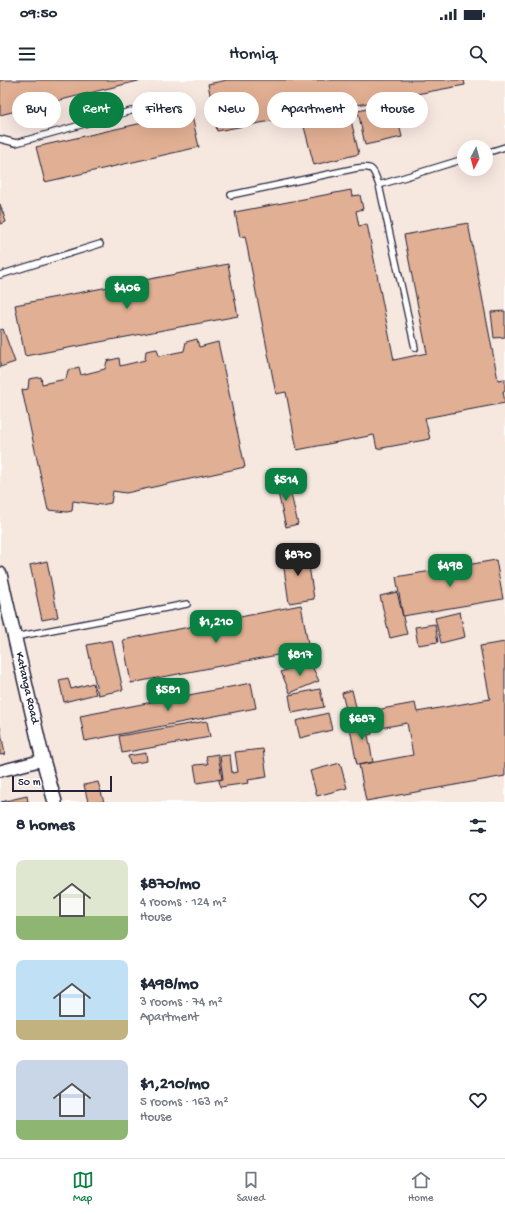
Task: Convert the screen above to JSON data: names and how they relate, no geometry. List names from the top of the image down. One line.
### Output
{"streets":{"street":["Katanga Road"]},"scale_bar":"50 m","north":"bottom","page":{"status":"09:50","header":"Homiq","chip":["Buy","Rent","Filters","New","Apartment","House"],"price":["$406","$514","$870","$498","$1,210","$817","$581","$687"],"scale":"50 m","heading":"8 homes","list":[{"name":"$870/mo","note":"4 rooms · 124 m² · House"},{"name":"$498/mo","note":"3 rooms · 74 m² · Apartment"},{"name":"$1,210/mo","note":"5 rooms · 163 m² · House"}],"tabs":["Map","Saved","Home"]}}
